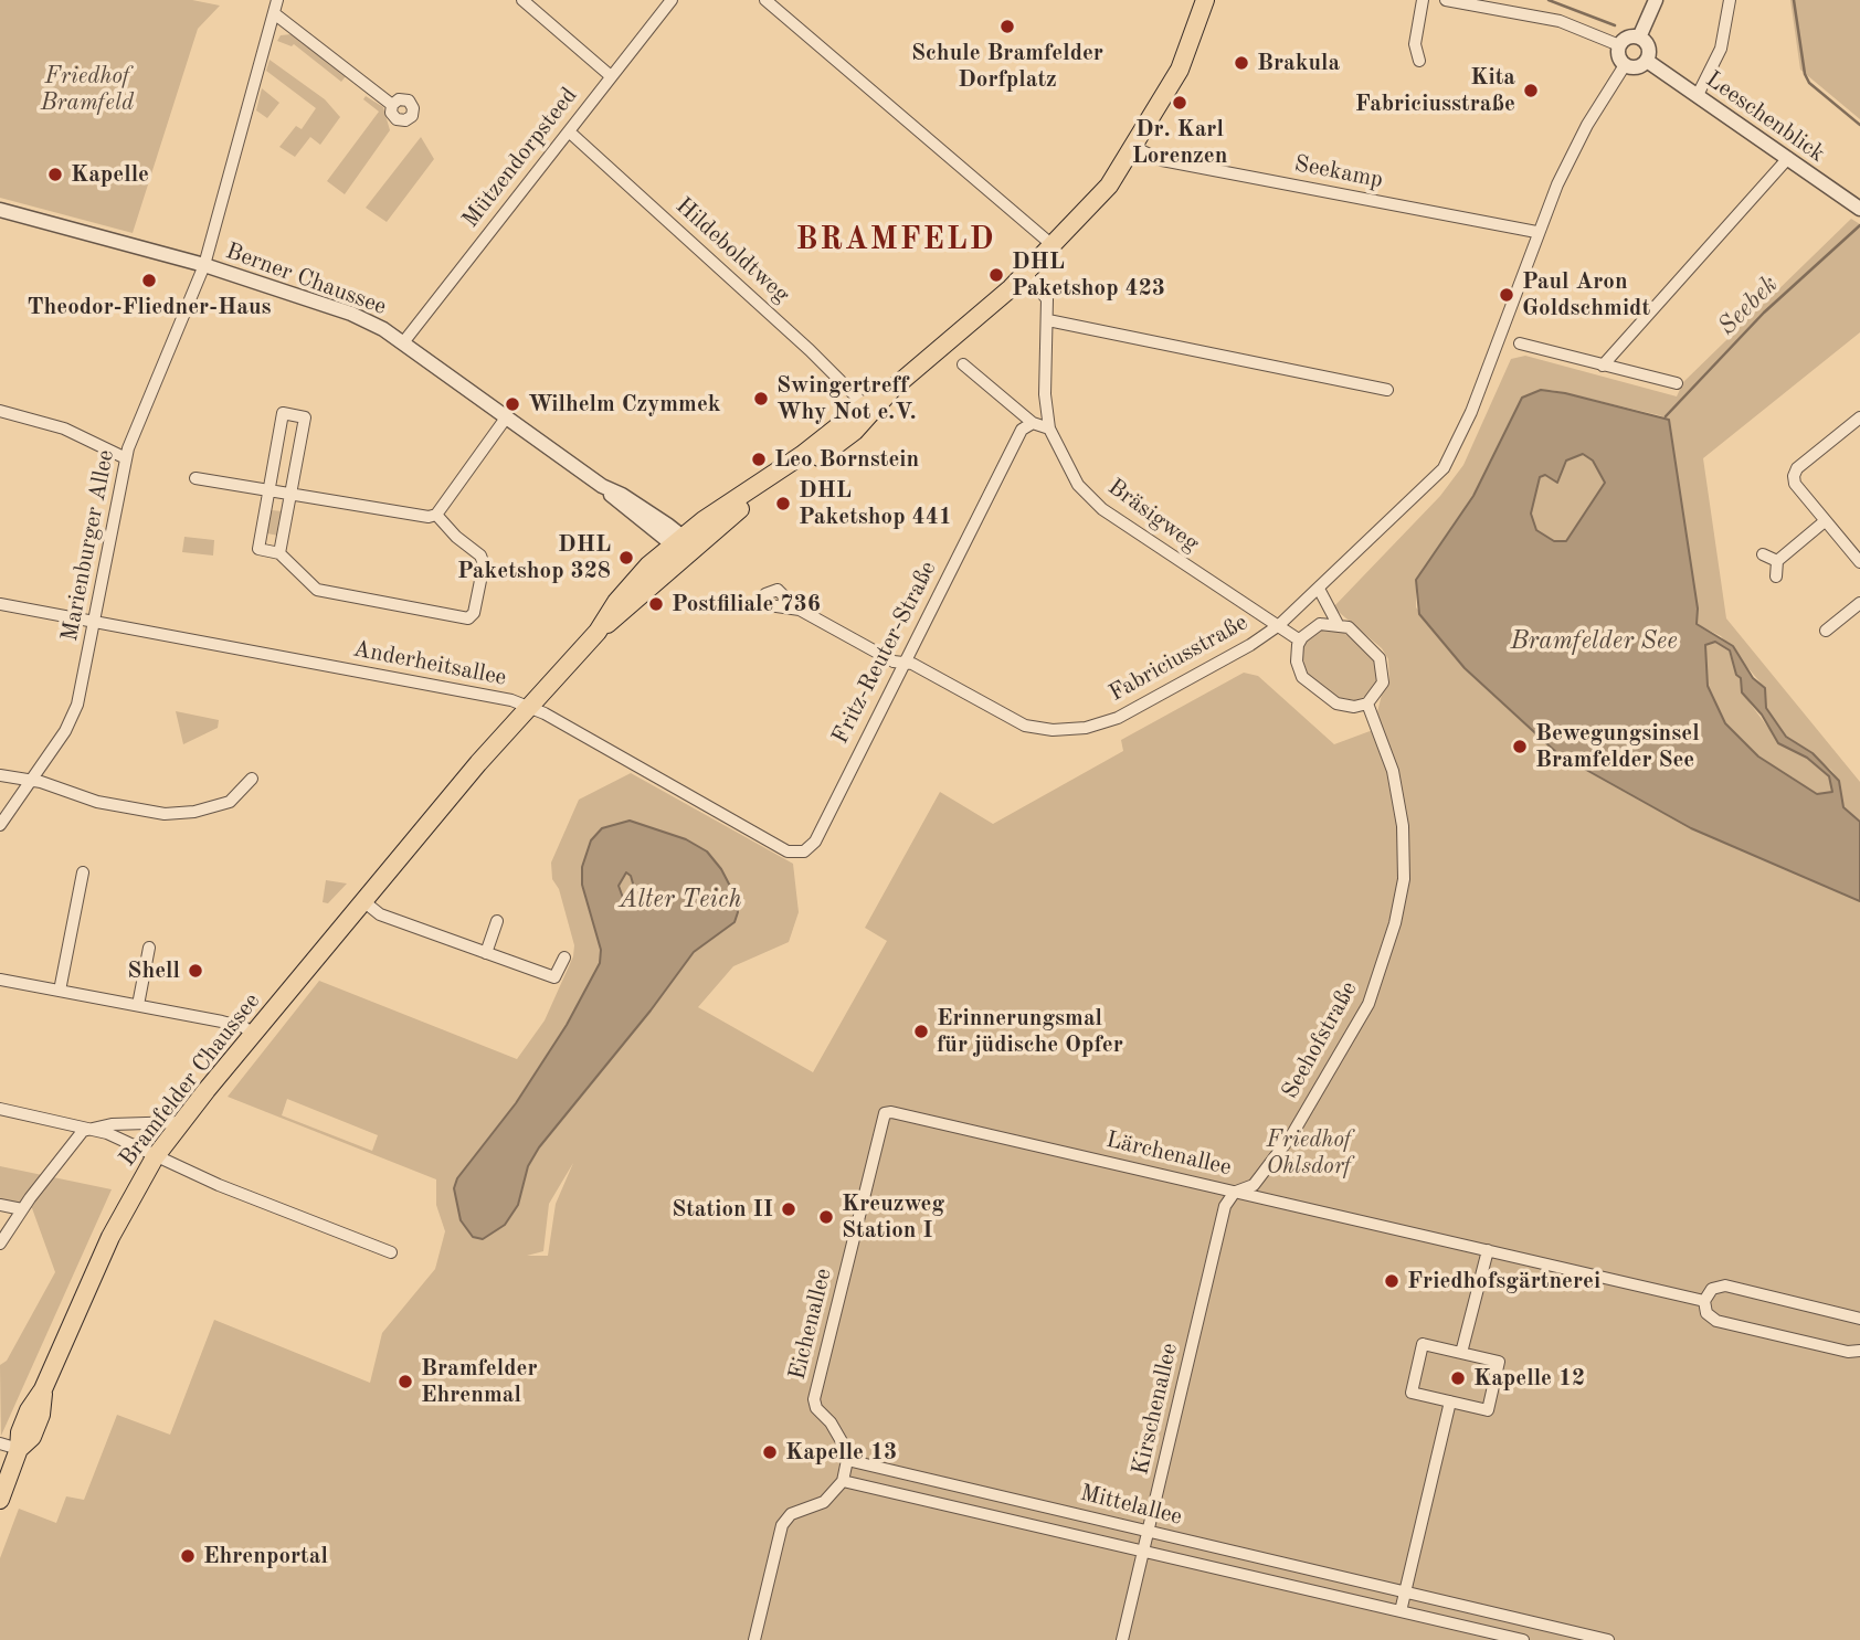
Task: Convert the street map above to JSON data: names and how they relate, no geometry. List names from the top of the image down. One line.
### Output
{"streets":{"main road":["Bramfelder Chaussee"],"street":["Leeschenblick","Mützendorpsteed","Seekamp","Hildeboldtweg","Berner Chaussee","Bräsigweg","Marienburger Allee","Fritz-Reuter-Straße","Fabriciusstraße","Anderheitsallee","Seehofstraße","Lärchenallee","Eichenallee","Kirschenallee","Mittelallee"]},"crossings":[["Mützendorpsteed","Hildeboldtweg"],["Mützendorpsteed","Berner Chaussee"],["Seekamp","Fabriciusstraße"],["Seekamp","Bramfelder Chaussee"],["Hildeboldtweg","Bramfelder Chaussee"],["Berner Chaussee","Marienburger Allee"],["Berner Chaussee","Bramfelder Chaussee"],["Bräsigweg","Fabriciusstraße"],["Bräsigweg","Seehofstraße"],["Bräsigweg","Bramfelder Chaussee"],["Marienburger Allee","Anderheitsallee"],["Fritz-Reuter-Straße","Fabriciusstraße"],["Fritz-Reuter-Straße","Anderheitsallee"],["Anderheitsallee","Bramfelder Chaussee"],["Seehofstraße","Lärchenallee"],["Seehofstraße","Kirschenallee"],["Lärchenallee","Eichenallee"],["Lärchenallee","Kirschenallee"],["Eichenallee","Mittelallee"],["Kirschenallee","Mittelallee"]],"districts":["BRAMFELD"],"water":["Seebek","Bramfelder See","Alter Teich"],"parks":["Friedhof Bramfeld","Friedhof Ohlsdorf"],"places":["Schule Bramfelder Dorfplatz","Brakula","Kita Fabriciusstraße","Dr. Karl Lorenzen","Kapelle","DHL Paketshop 423","Theodor-Fliedner-Haus","Paul Aron Goldschmidt","Swingertreff Why Not e.V.","Wilhelm Czymmek","Leo Bornstein","DHL Paketshop 441","DHL Paketshop 328","Postfiliale 736","Bewegungsinsel Bramfelder See","Shell","Erinnerungsmal für jüdische Opfer","Station II","Kreuzweg Station I","Friedhofsgärtnerei","Kapelle 12","Bramfelder Ehrenmal","Kapelle 13","Ehrenportal"]}
